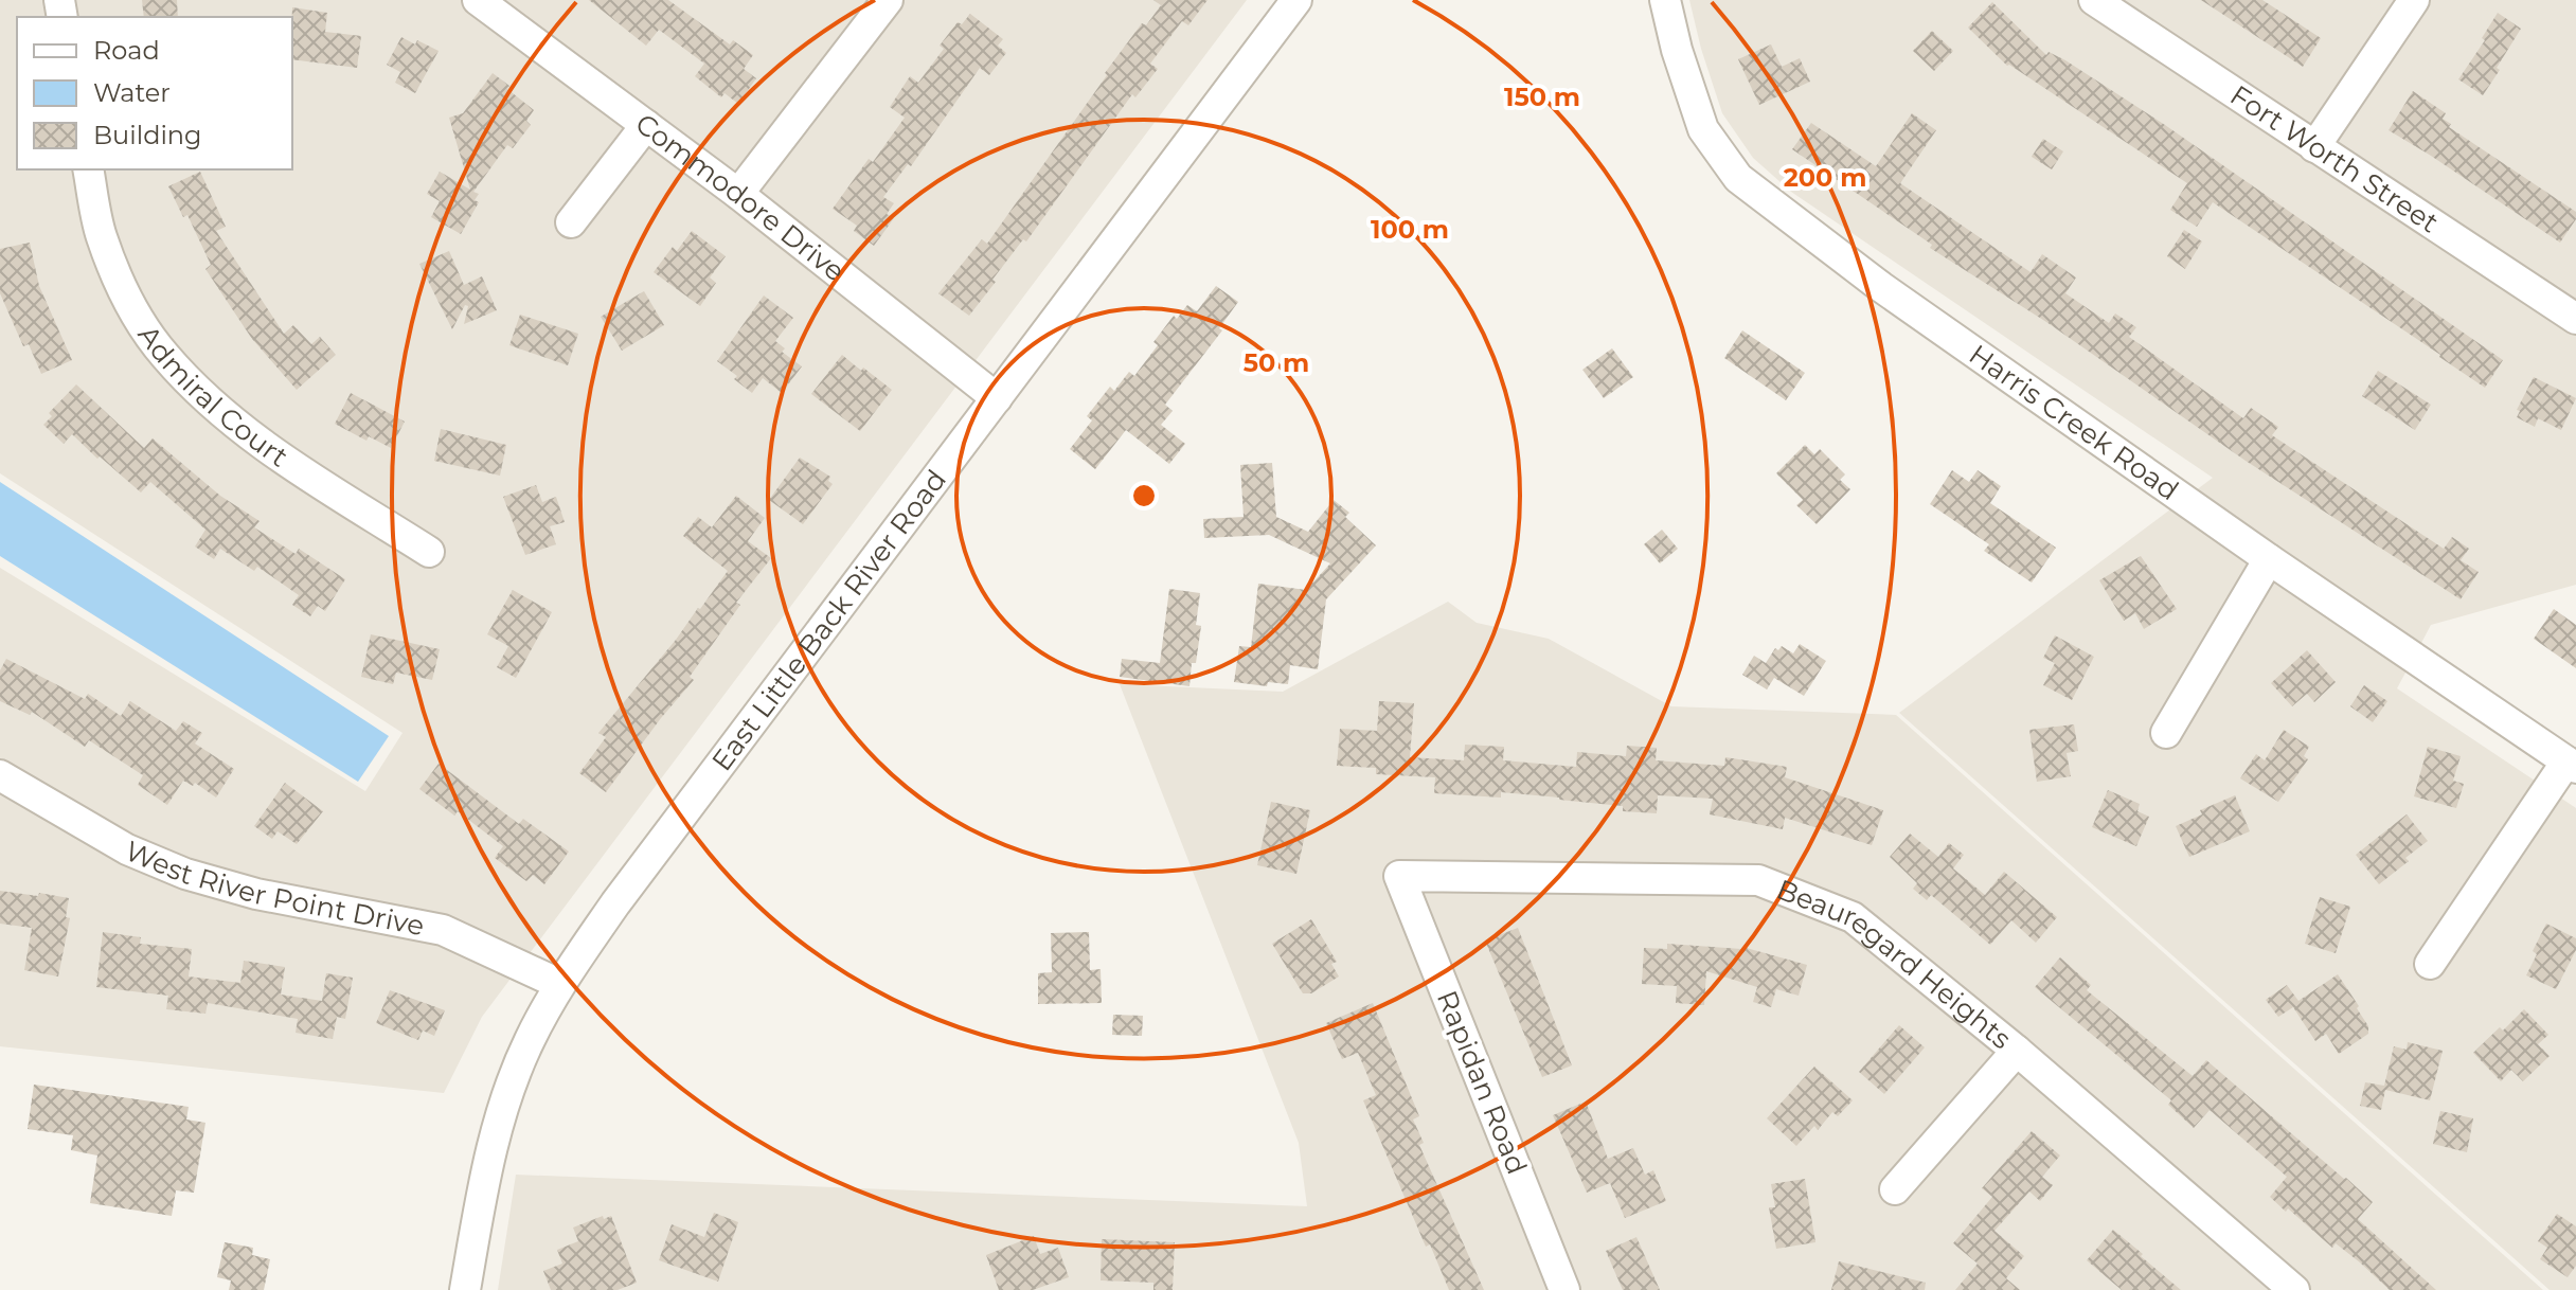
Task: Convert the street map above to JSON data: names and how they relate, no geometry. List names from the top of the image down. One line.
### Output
{"streets":{"street":["Fort Worth Street","Commodore Drive","Admiral Court","Harris Creek Road","East Little Back River Road","West River Point Drive","Beauregard Heights","Rapidan Road"]},"crossings":[["Commodore Drive","East Little Back River Road"],["East Little Back River Road","West River Point Drive"],["Beauregard Heights","Rapidan Road"]],"legend":["Road","Water","Building"],"rings":["150 m","200 m","100 m","50 m"]}
